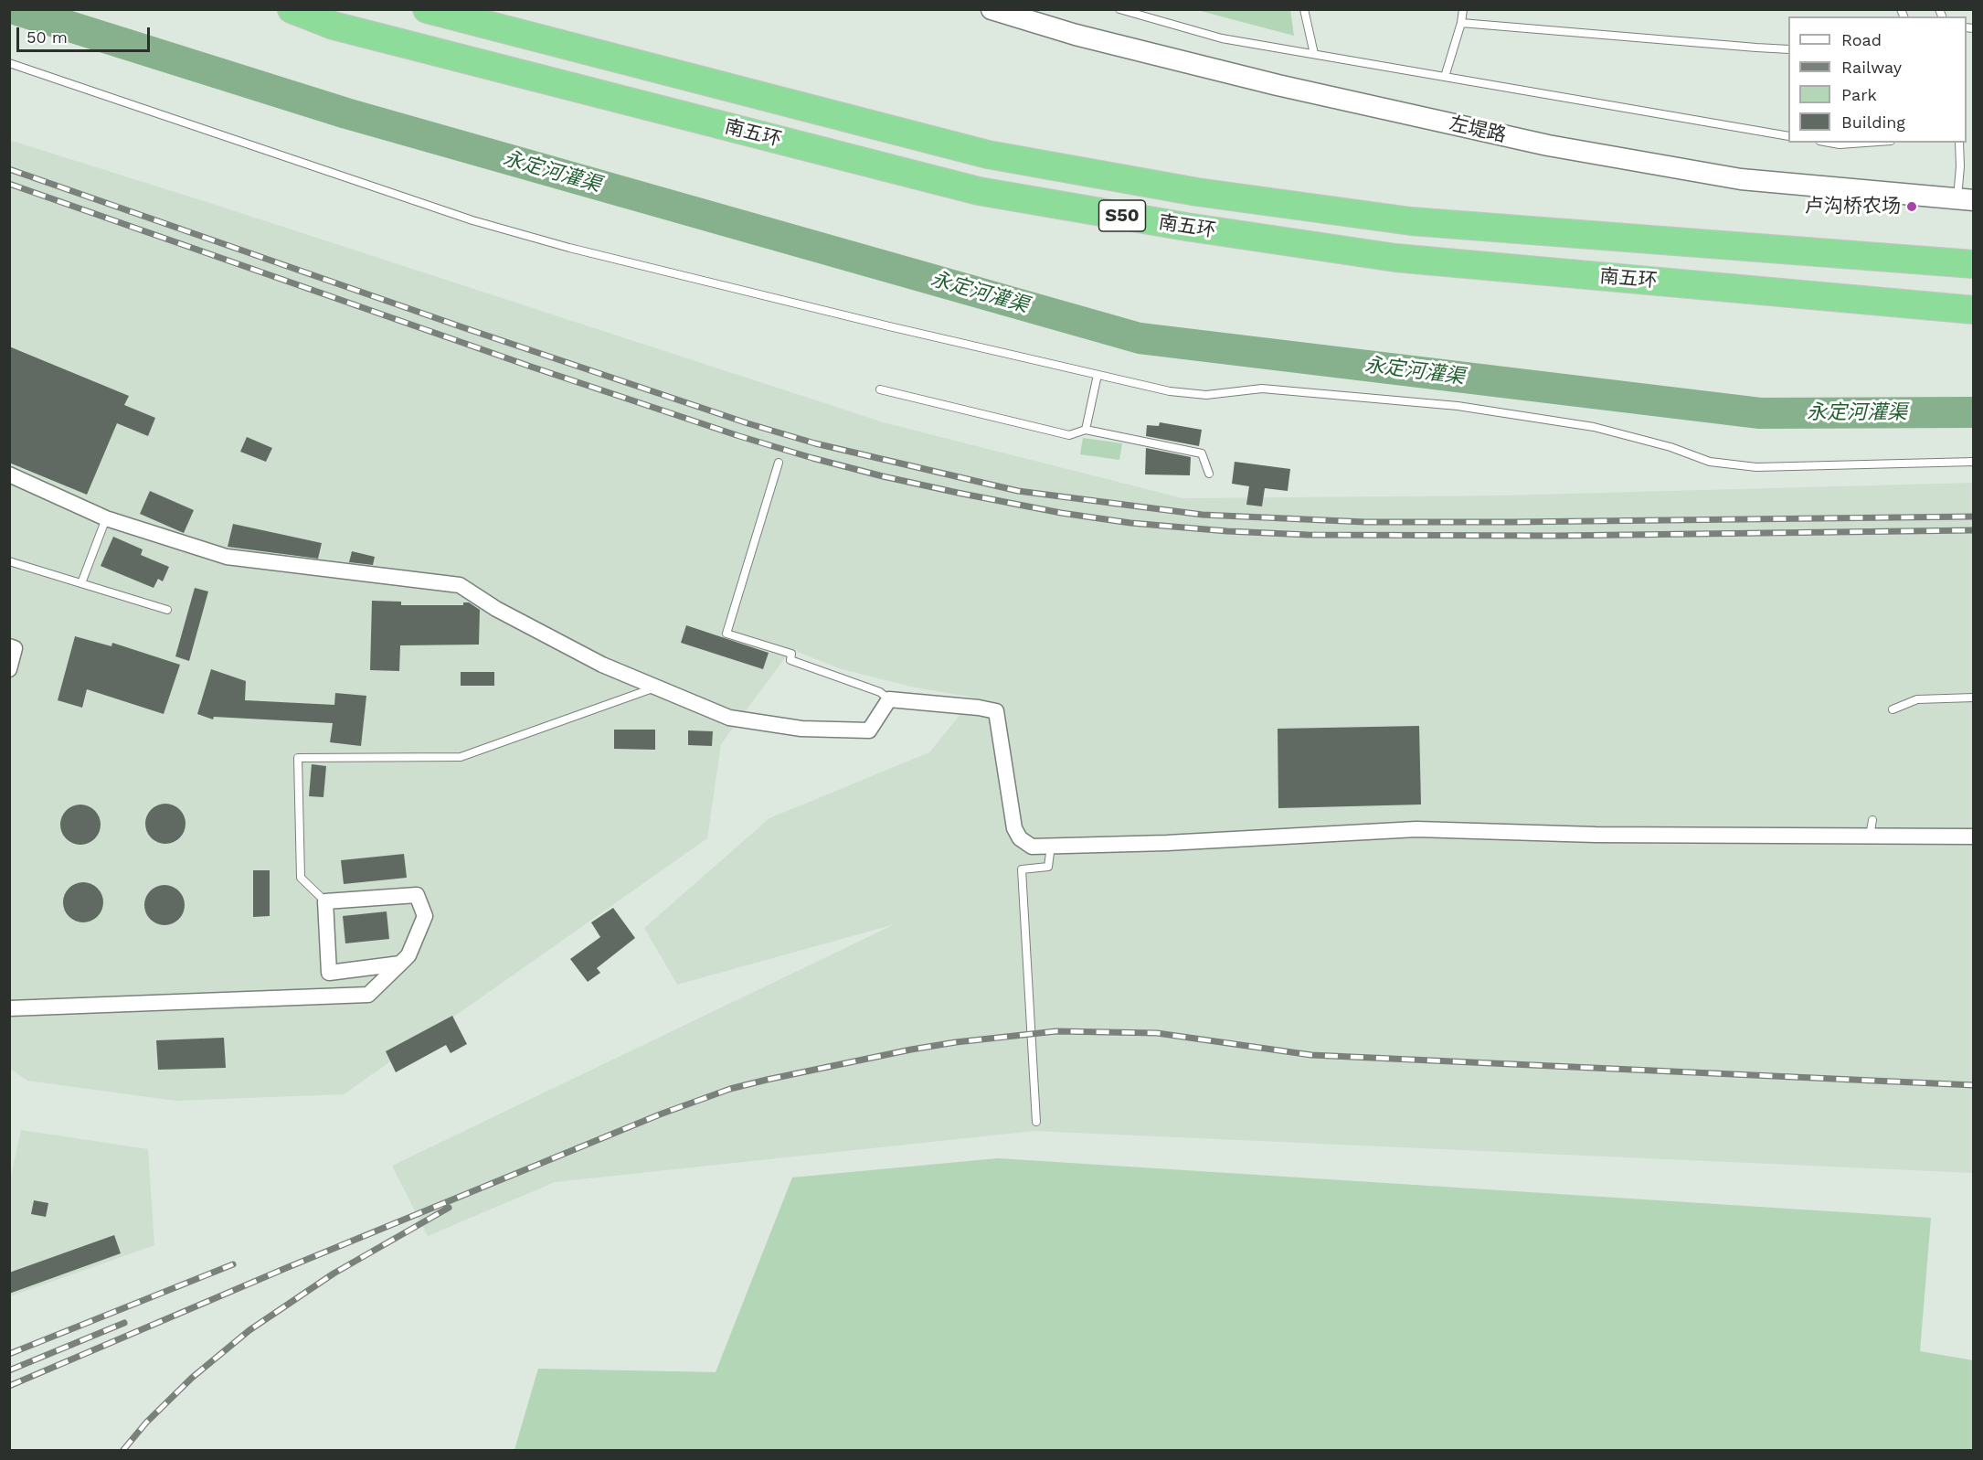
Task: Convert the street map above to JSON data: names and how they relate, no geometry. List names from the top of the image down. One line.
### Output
{"streets":{"highway":["南五环","S50"],"main road":["左堤路"]},"water":["永定河灌渠"],"places":["卢沟桥农场"],"legend":["Road","Railway","Park","Building"],"scale_bar":"50 m"}
